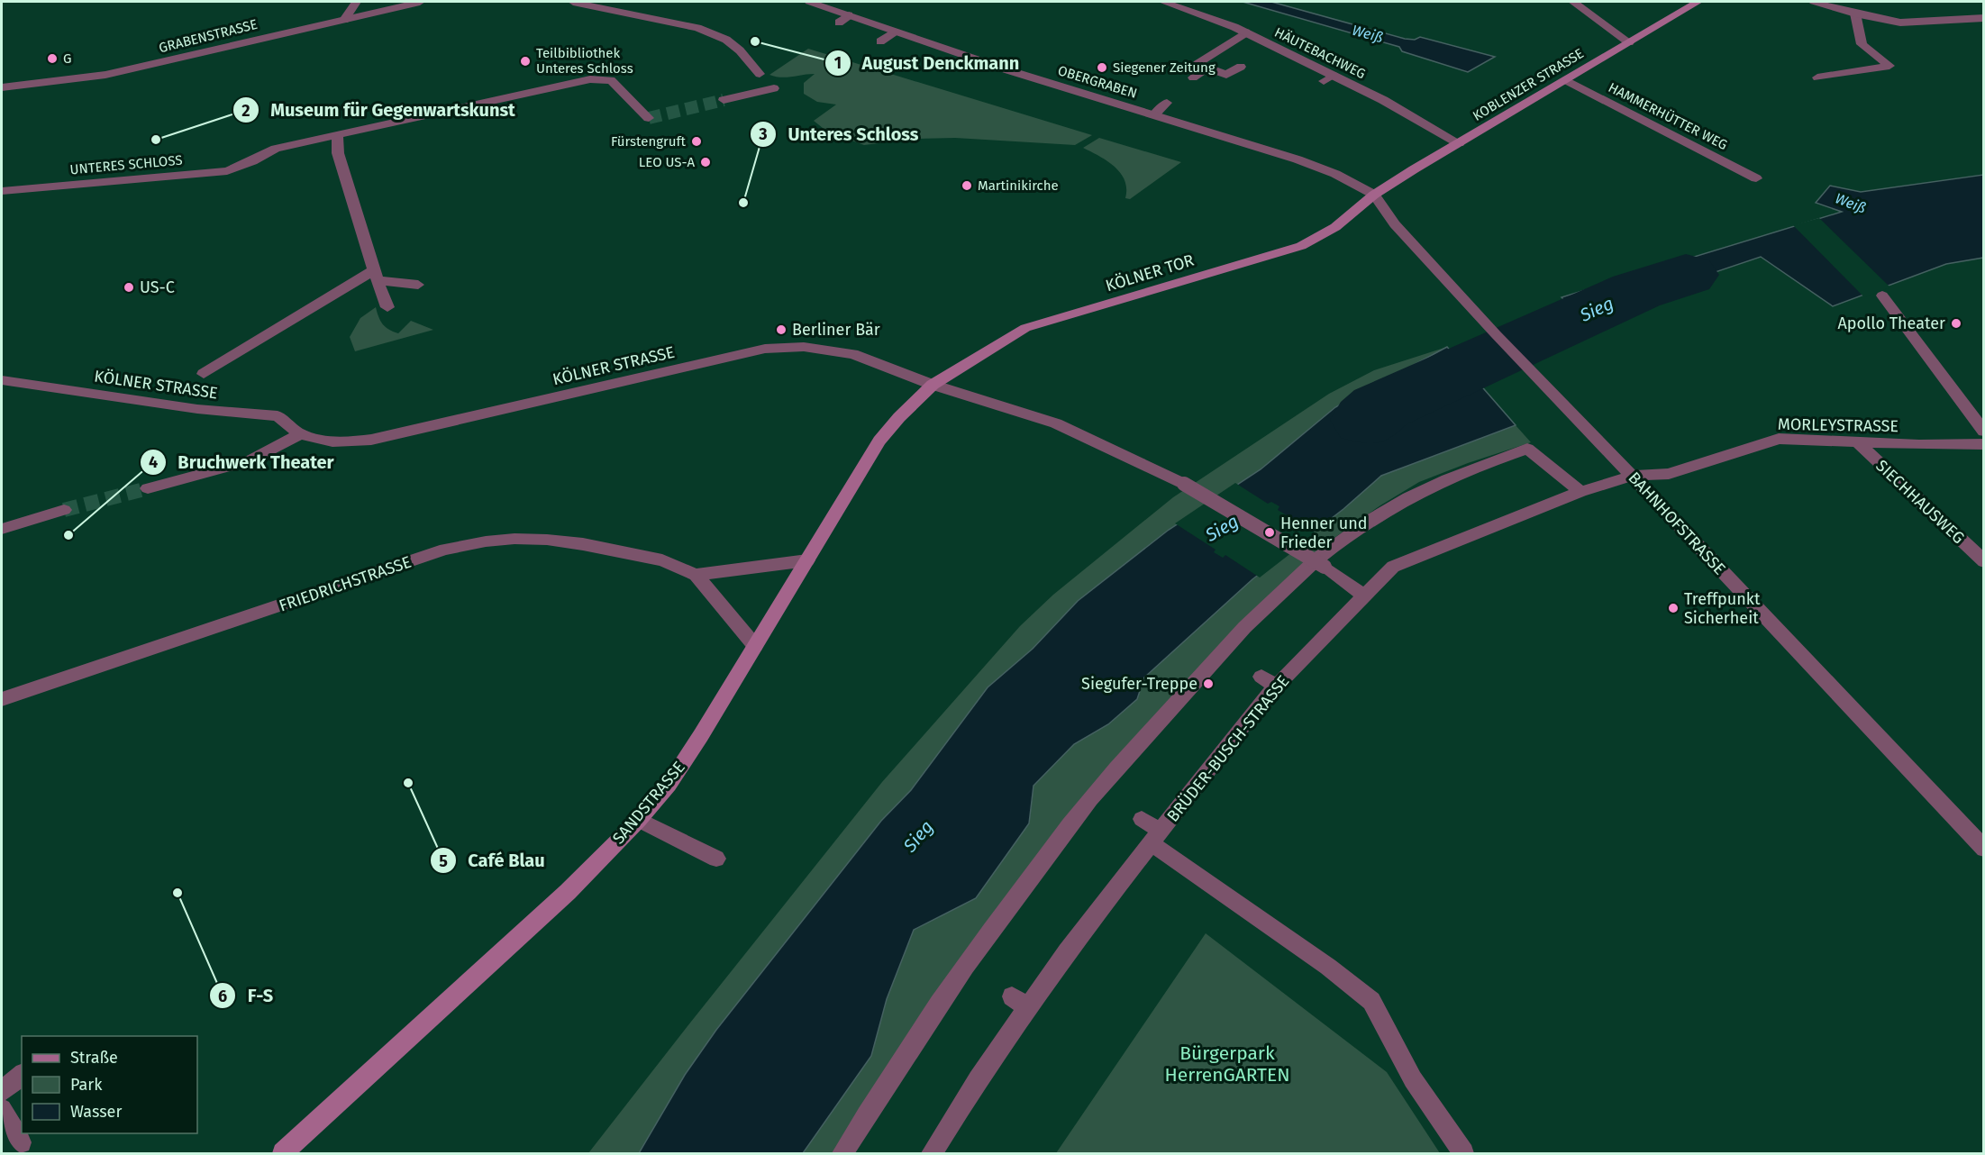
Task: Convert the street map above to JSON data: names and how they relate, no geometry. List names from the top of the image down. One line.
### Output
{"streets":{"main road":["KOBLENZER STRASSE","KÖLNER TOR","SANDSTRASSE"],"street":["GRABENSTRASSE","HÄUTEBACHWEG","OBERGRABEN","HAMMERHÜTTER WEG","UNTERES SCHLOSS","KÖLNER STRASSE","MORLEYSTRASSE","SIECHHAUSWEG","BAHNHOFSTRASSE","FRIEDRICHSTRASSE","BRÜDER-BUSCH-STRASSE"]},"crossings":[["HÄUTEBACHWEG","KOBLENZER STRASSE"],["OBERGRABEN","KOBLENZER STRASSE"],["OBERGRABEN","KÖLNER TOR"],["OBERGRABEN","BAHNHOFSTRASSE"],["KOBLENZER STRASSE","HAMMERHÜTTER WEG"],["KOBLENZER STRASSE","KÖLNER TOR"],["KOBLENZER STRASSE","BAHNHOFSTRASSE"],["KÖLNER TOR","KÖLNER STRASSE"],["KÖLNER TOR","BAHNHOFSTRASSE"],["KÖLNER TOR","SANDSTRASSE"],["KÖLNER STRASSE","BRÜDER-BUSCH-STRASSE"],["KÖLNER STRASSE","SANDSTRASSE"],["MORLEYSTRASSE","SIECHHAUSWEG"],["MORLEYSTRASSE","BAHNHOFSTRASSE"],["MORLEYSTRASSE","BRÜDER-BUSCH-STRASSE"],["BAHNHOFSTRASSE","BRÜDER-BUSCH-STRASSE"],["FRIEDRICHSTRASSE","SANDSTRASSE"]],"water":["Weiß","Sieg"],"parks":["Bürgerpark HerrenGARTEN"],"places":["August Denckmann","G","Teilbibliothek Unteres Schloss","Siegener Zeitung","Museum für Gegenwartskunst","Fürstengruft","LEO US-A","Martinikirche","Unteres Schloss","US-C","Apollo Theater","Berliner Bär","Henner und Frieder","Bruchwerk Theater","Treffpunkt Sicherheit","Siegufer-Treppe","Café Blau","F-S"],"legend":["Straße","Park","Wasser"]}
